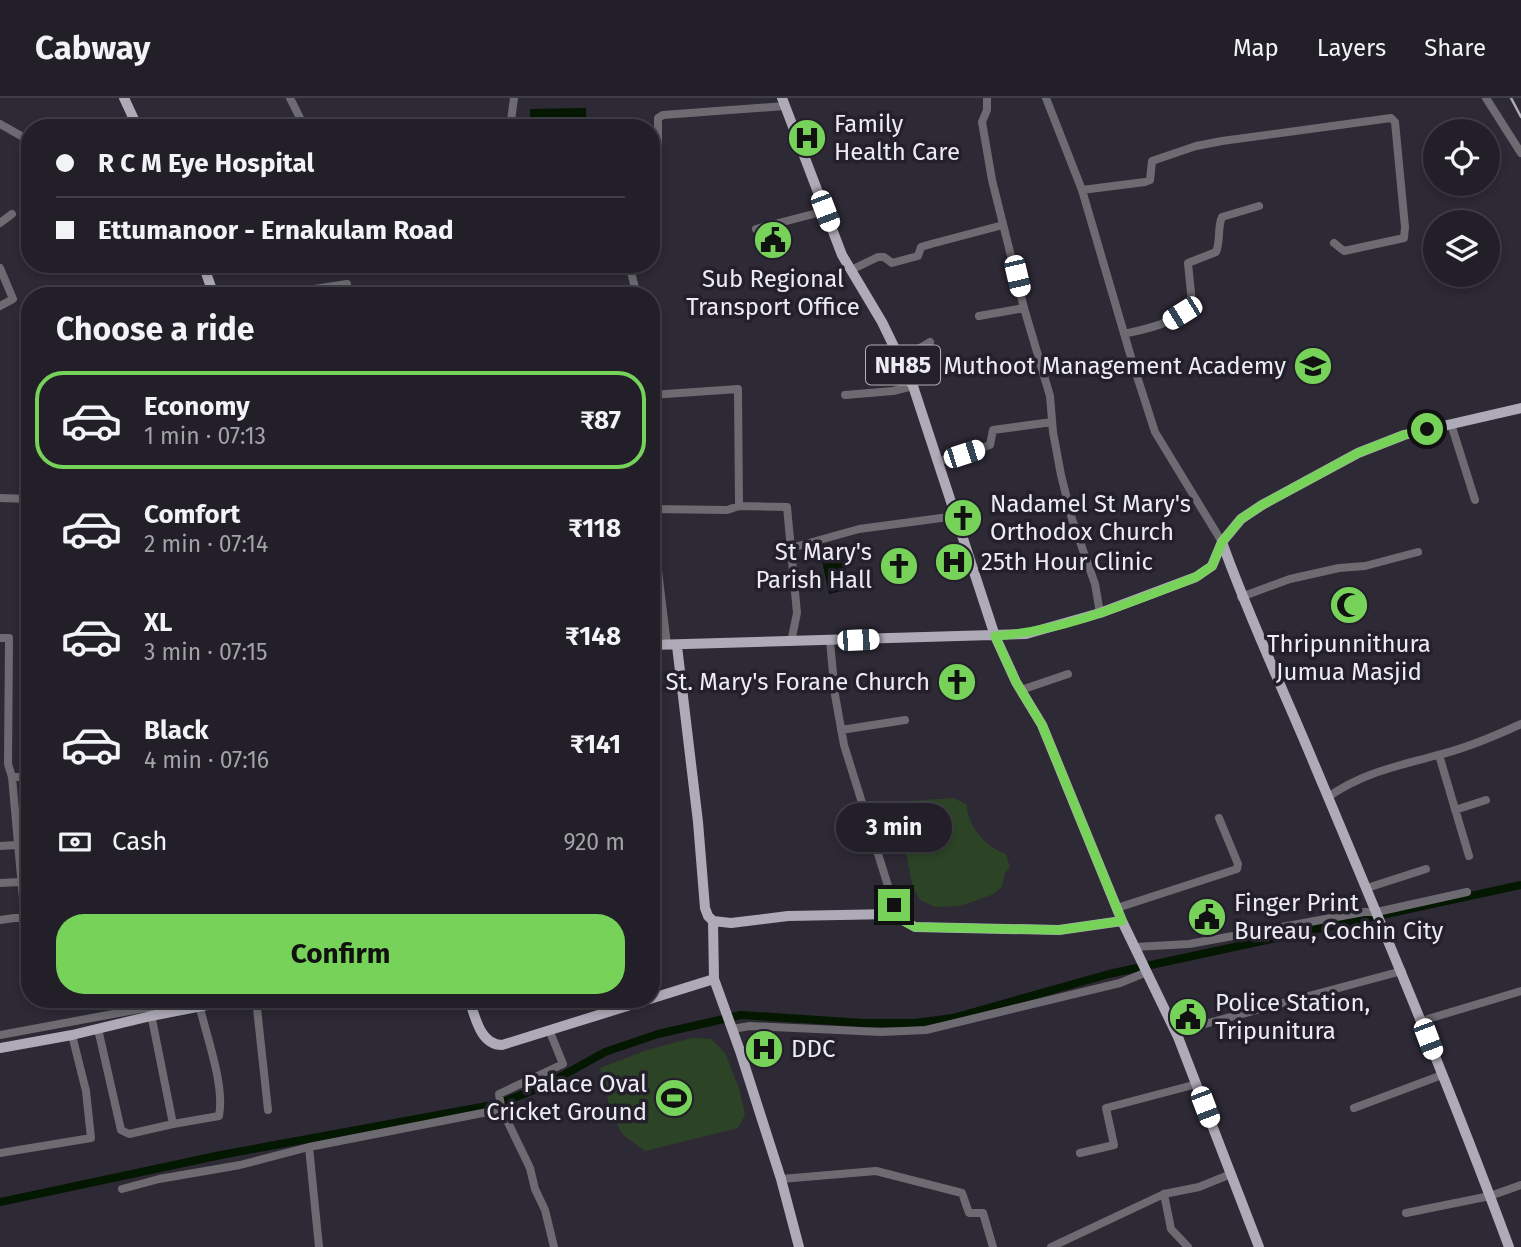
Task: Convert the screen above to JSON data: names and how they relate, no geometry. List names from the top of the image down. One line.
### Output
{"streets":{"main road":["NH85"]},"places":{"hospital":["Family Health Care","25th Hour Clinic","DDC"],"public building":["Sub Regional Transport Office","Finger Print Bureau, Cochin City","Police Station, Tripunitura"],"school or university":["Muthoot Management Academy"],"church":["Nadamel St Mary's Orthodox Church","St Mary's Parish Hall","St. Mary's Forane Church"],"mosque":["Thripunnithura Jumua Masjid"],"sports":["Palace Oval Cricket Ground"]},"page":{"header":"Cabway","nav":["Map","Layers","Share"],"banner":["R C M Eye Hospital","Ettumanoor - Ernakulam Road"],"heading":"Choose a ride","list":[{"name":"Economy","note":"1 min · 07:13","value":"₹87"},{"name":"Comfort","note":"2 min · 07:14","value":"₹118"},{"name":"XL","note":"3 min · 07:15","value":"₹148"},{"name":"Black","note":"4 min · 07:16","value":"₹141"}],"bubble":"3 min","pay":["Cash","920 m"],"buttons":"Confirm"}}
